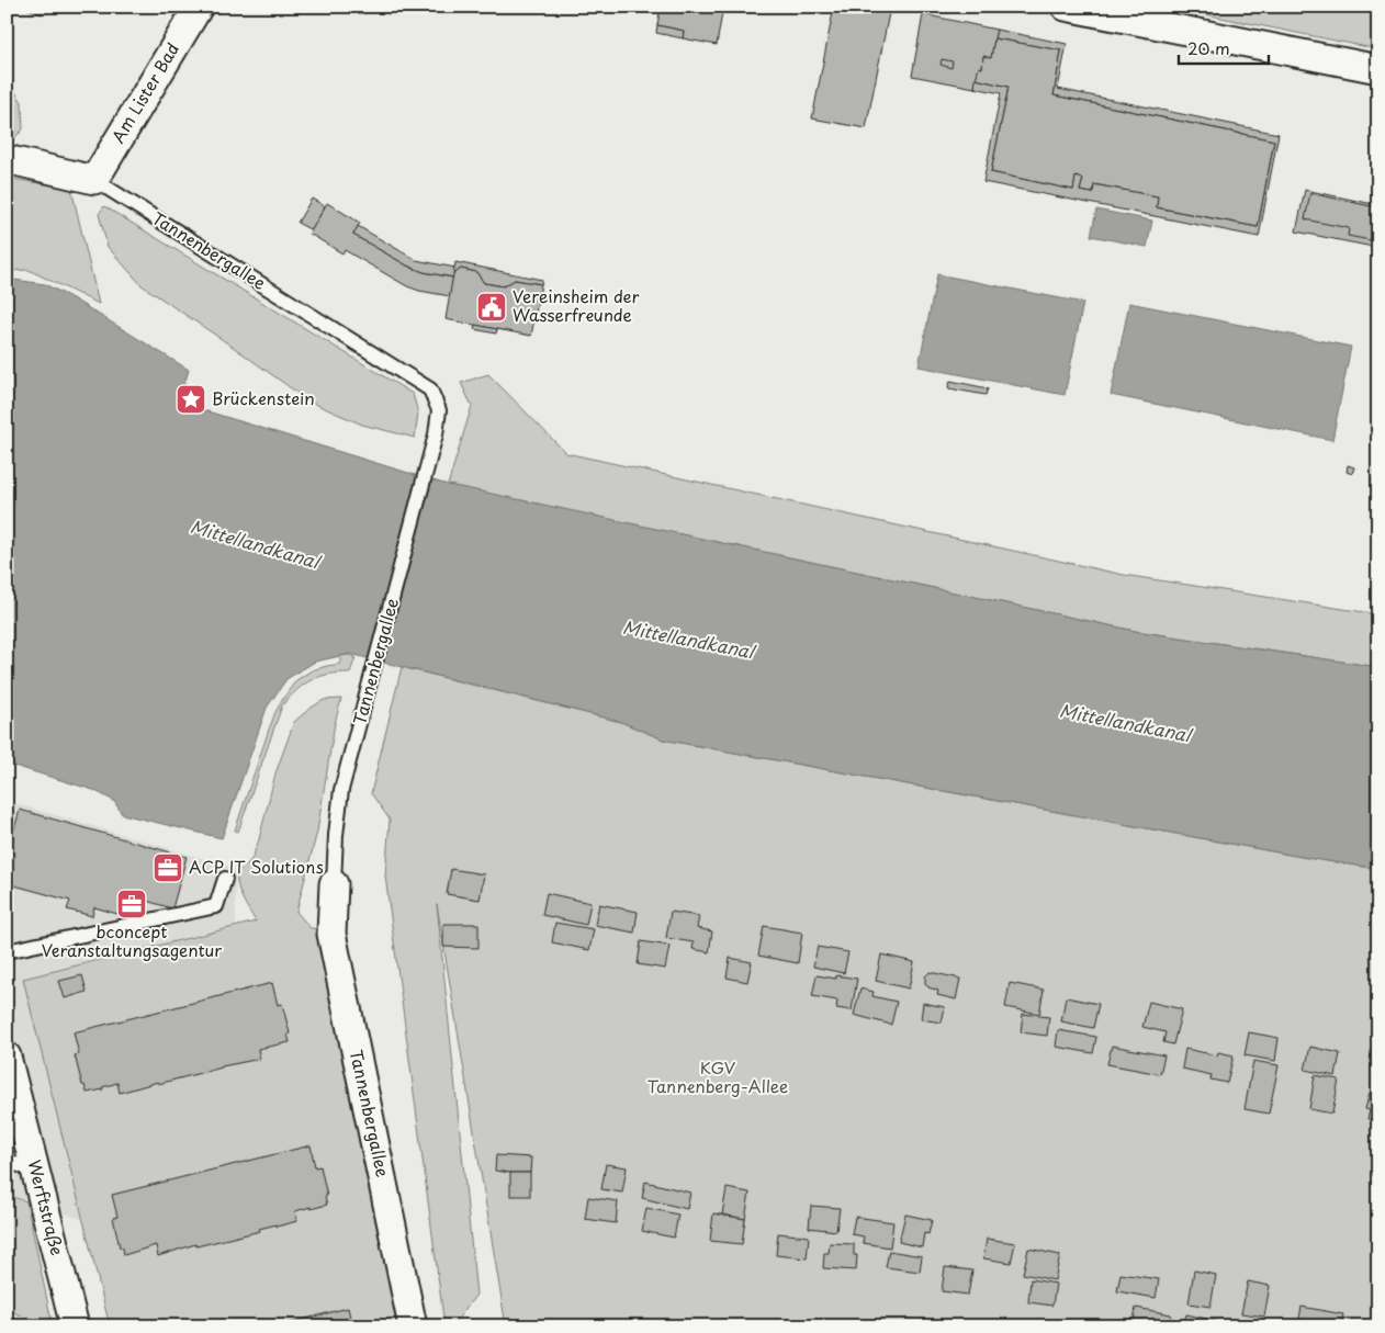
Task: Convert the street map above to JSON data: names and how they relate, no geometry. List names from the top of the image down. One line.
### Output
{"streets":{"street":["Am Lister Bad","Tannenbergallee","Werftstraße"]},"crossings":[["Am Lister Bad","Tannenbergallee"]],"water":["Mittellandkanal"],"parks":["KGV Tannenberg-Allee"],"places":{"public building":["Vereinsheim der Wasserfreunde"],"place":["Brückenstein"],"office":["ACP IT Solutions","bconcept Veranstaltungsagentur"]},"scale_bar":"20 m"}
